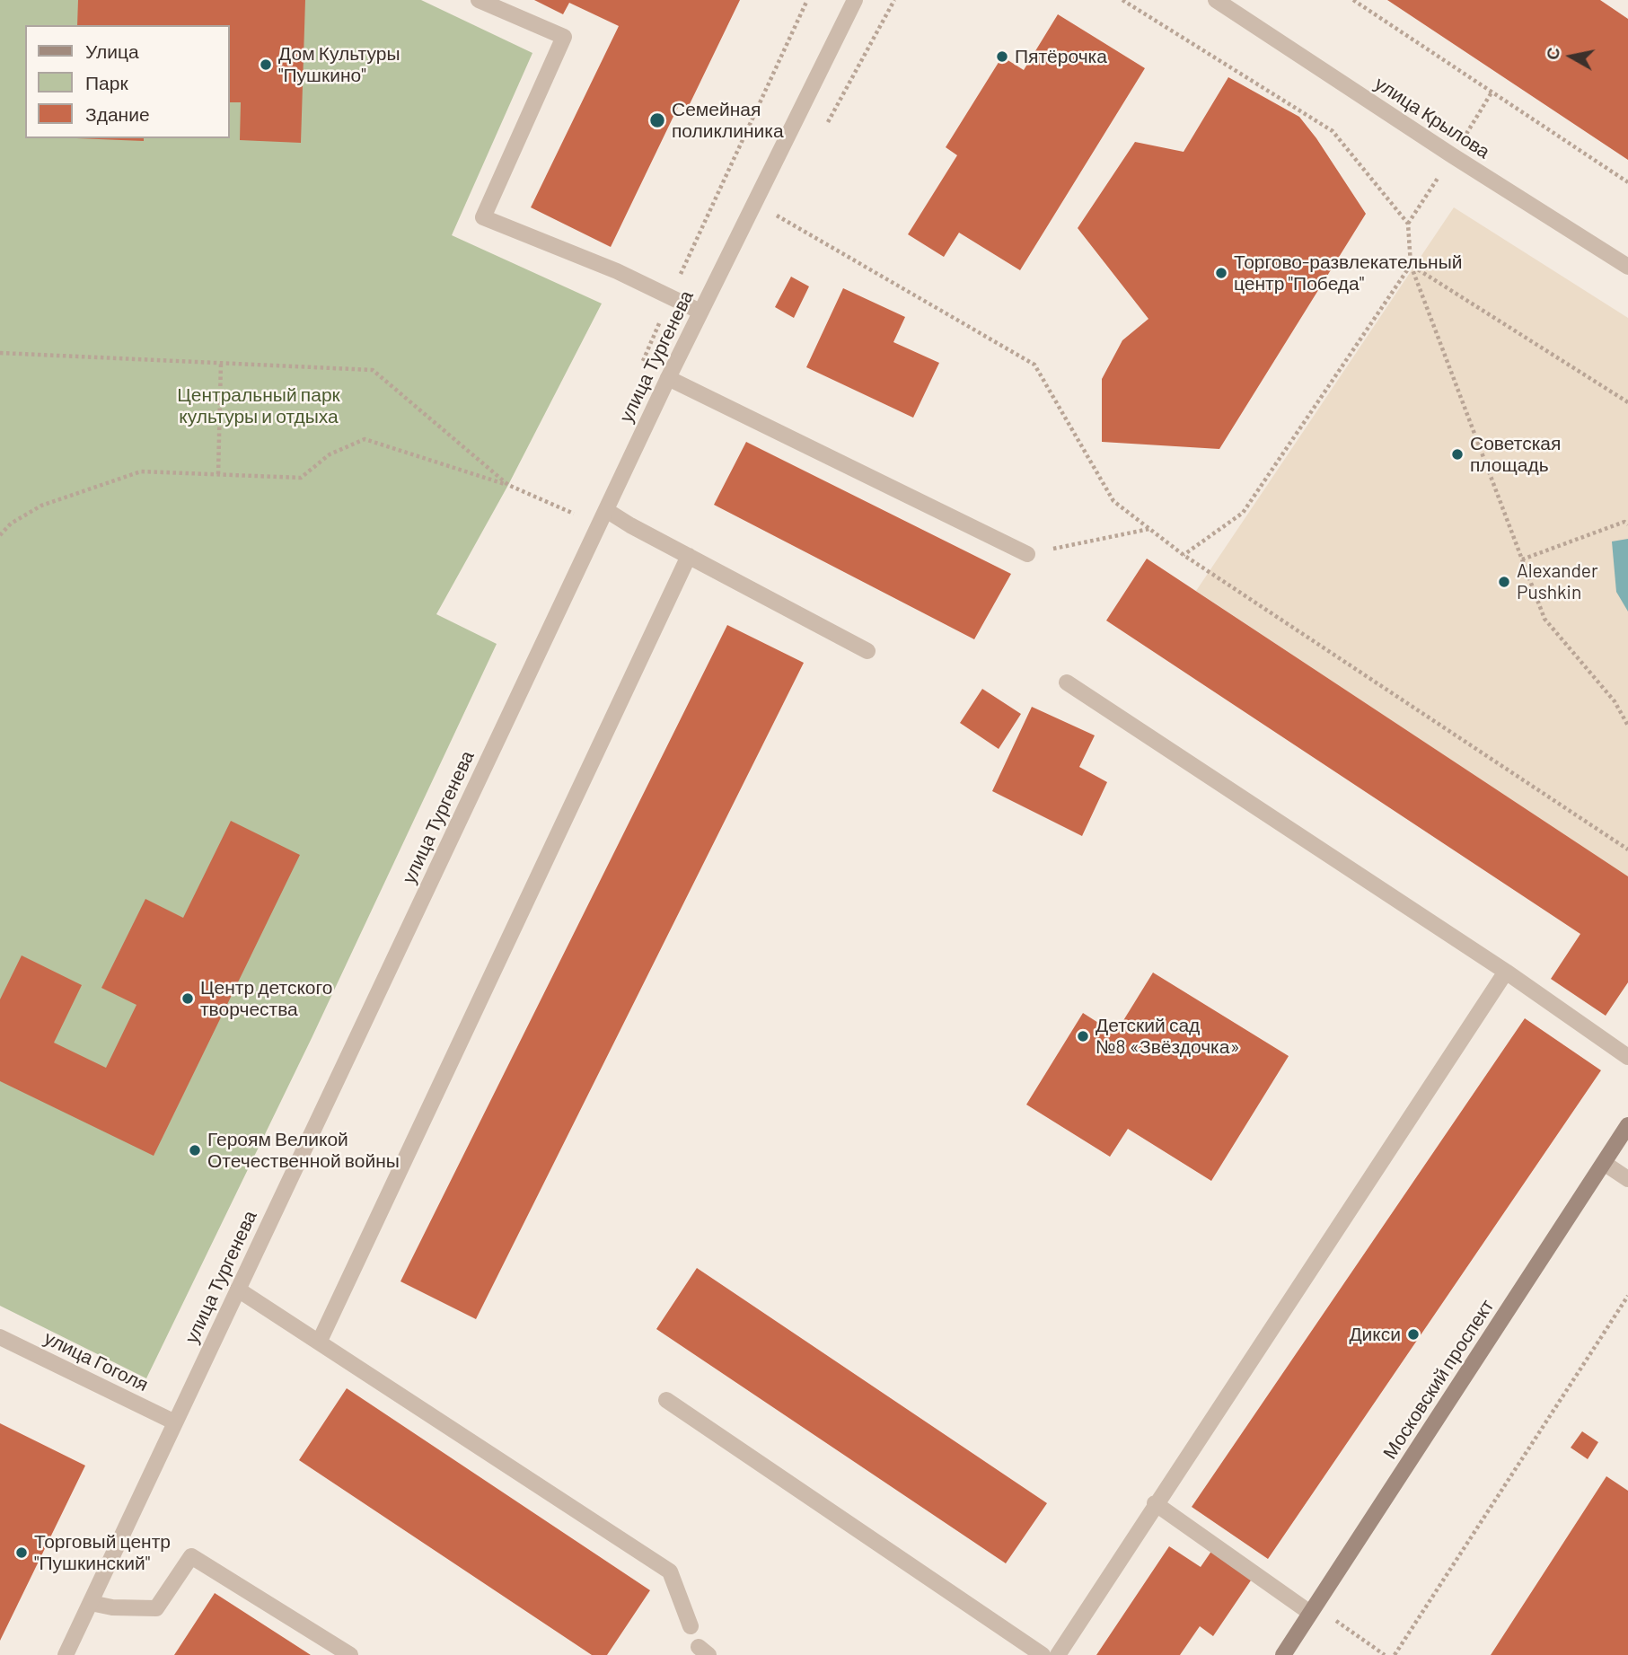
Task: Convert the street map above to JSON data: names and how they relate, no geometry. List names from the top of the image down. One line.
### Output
{"streets":{"main road":["Московский проспект"],"street":["улица Крылова","улица Тургенева","улица Гоголя"]},"crossings":[["улица Тургенева","улица Гоголя"]],"parks":["Центральный парк культуры и отдыха"],"places":["Пятёрочка","Дом Культуры \"Пушкино\"","Семейная поликлиника","Торгово-развлекательный центр \"Победа\"","Советская площадь","Alexander Pushkin","Центр детского творчества","Детский сад №8 «Звёздочка»","Героям Великой Отечественной войны","Дикси","Торговый центр \"Пушкинский\""],"legend":["Улица","Парк","Здание"],"north":"left"}
